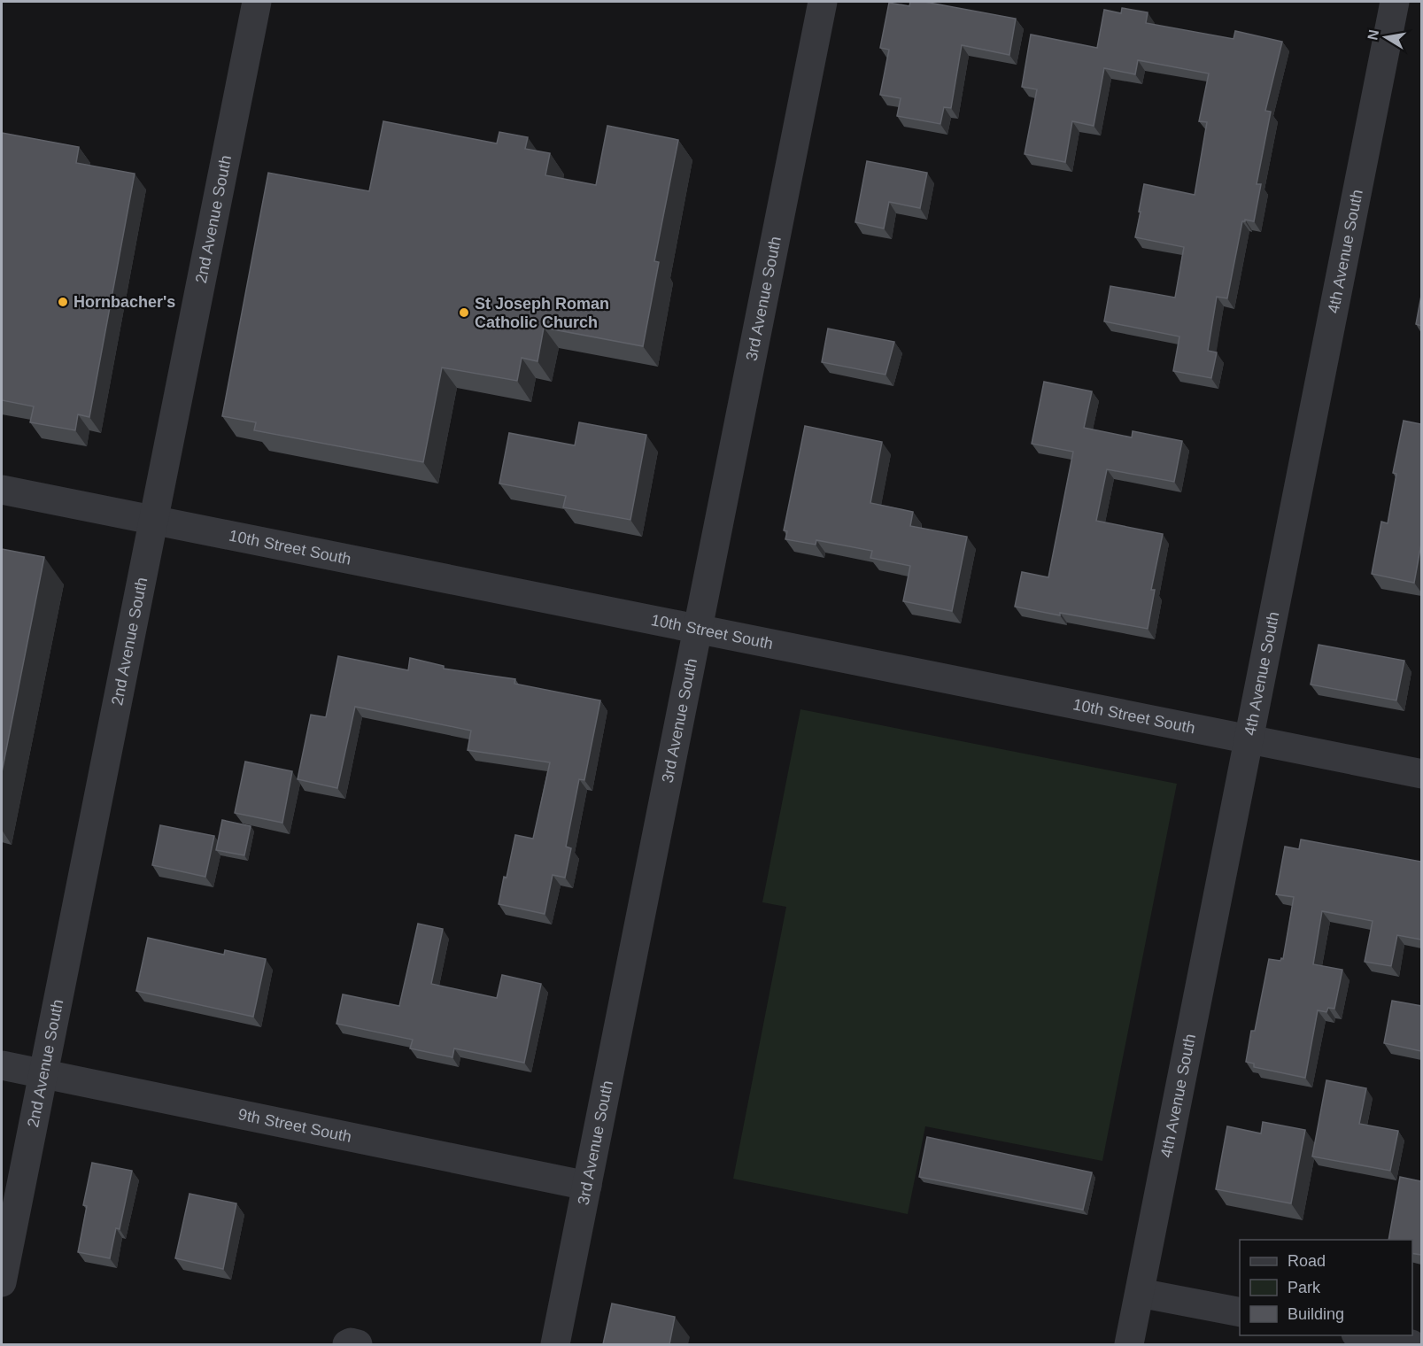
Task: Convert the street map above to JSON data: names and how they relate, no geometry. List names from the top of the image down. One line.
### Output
{"streets":{"street":["2nd Avenue South","4th Avenue South","3rd Avenue South","10th Street South","9th Street South"]},"crossings":[["2nd Avenue South","10th Street South"],["2nd Avenue South","9th Street South"],["4th Avenue South","10th Street South"],["3rd Avenue South","10th Street South"],["3rd Avenue South","9th Street South"]],"places":["Hornbacher's","St Joseph Roman Catholic Church"],"legend":["Road","Park","Building"],"north":"left"}
